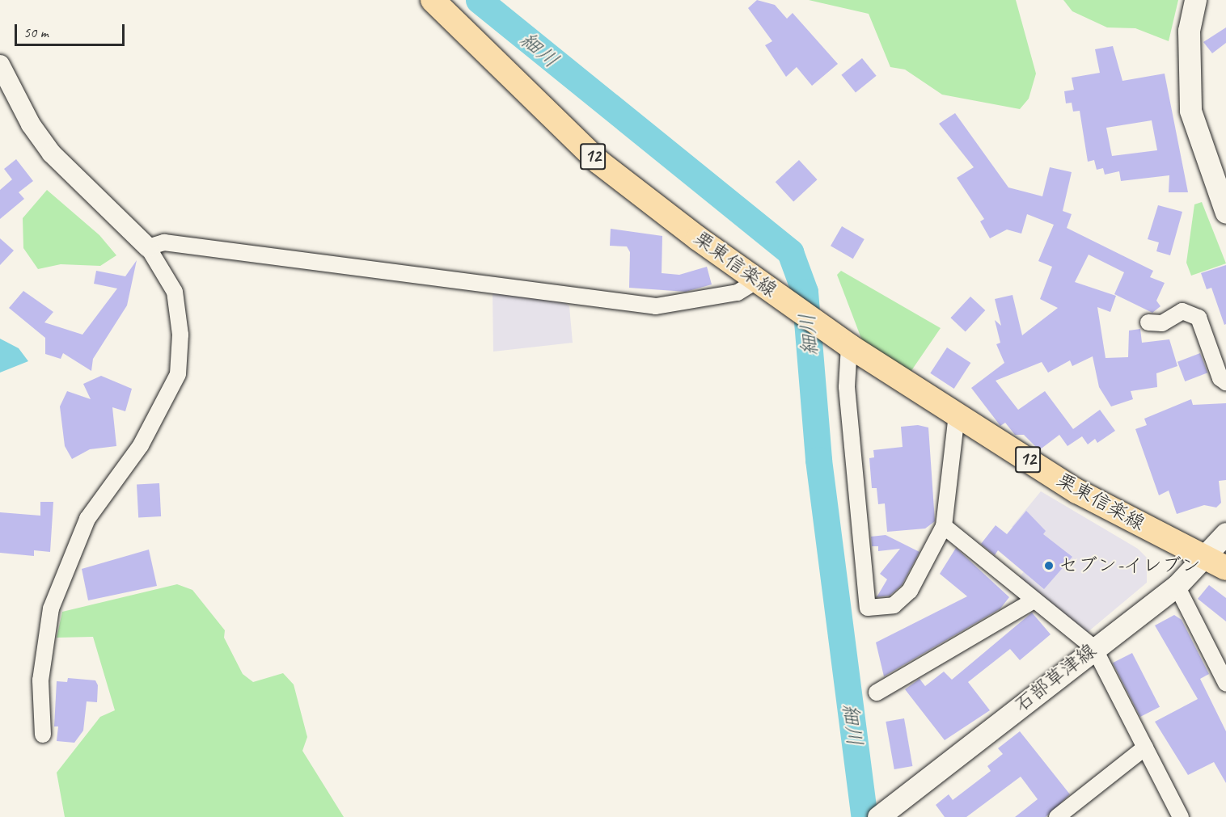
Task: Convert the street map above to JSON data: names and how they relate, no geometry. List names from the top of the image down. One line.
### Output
{"streets":{"main road":["12","栗東信楽線","石部草津線"]},"crossings":[["栗東信楽線","石部草津線"]],"water":["細川"],"places":["セブン-イレブン"],"scale_bar":"50 m"}
